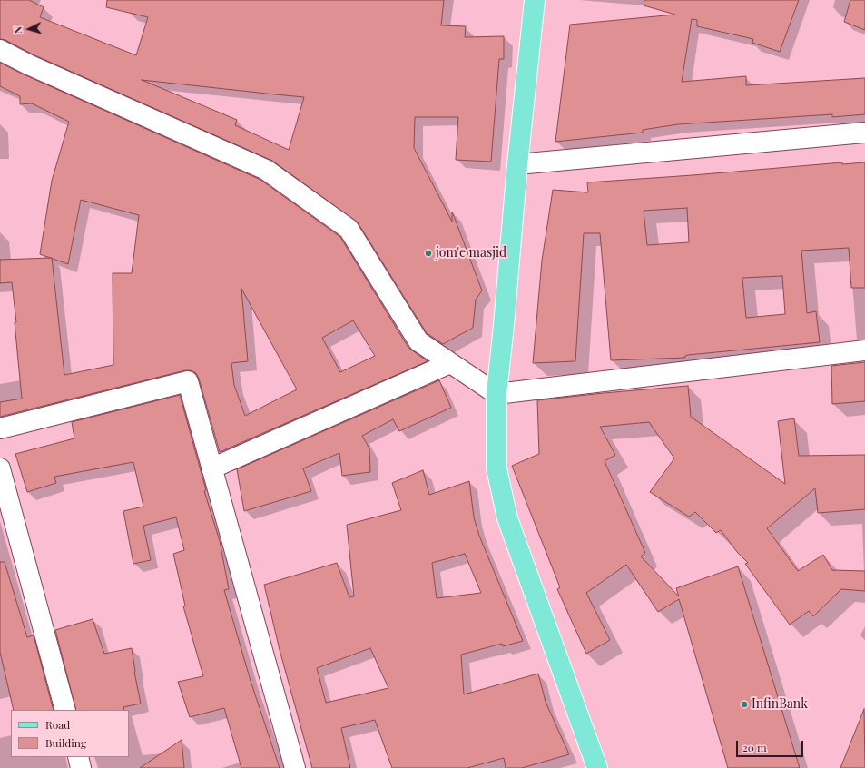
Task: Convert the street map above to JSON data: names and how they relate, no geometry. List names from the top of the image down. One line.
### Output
{"places":["jom'e masjid","InfinBank"],"legend":["Road","Building"],"scale_bar":"20 m","north":"left"}
